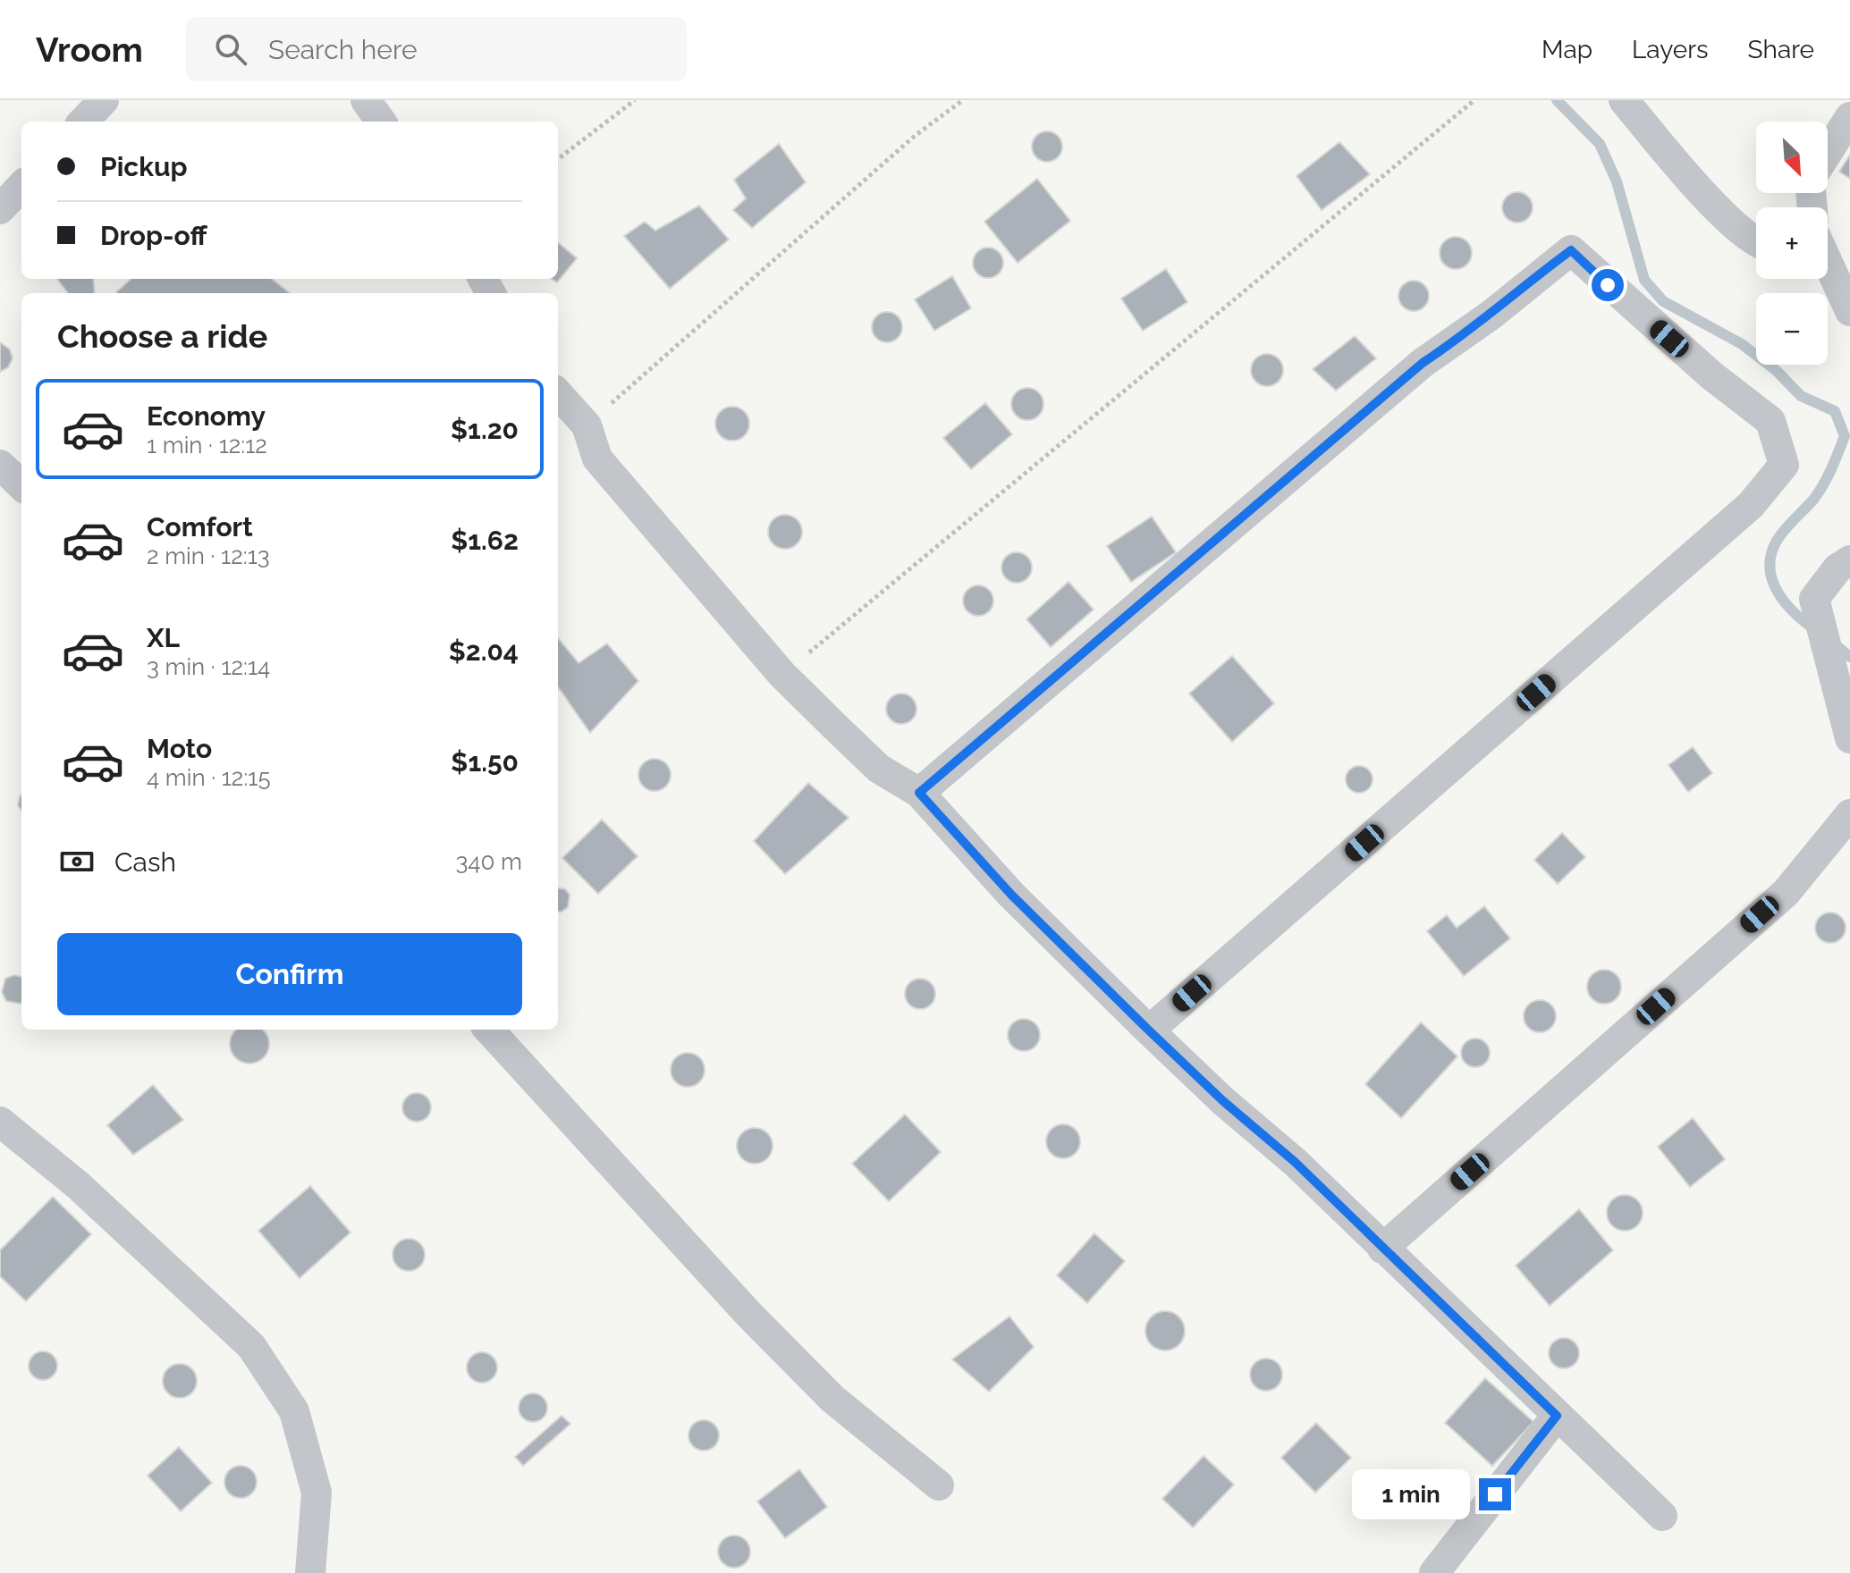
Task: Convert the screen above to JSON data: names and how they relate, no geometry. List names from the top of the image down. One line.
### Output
{"north":"bottom right","page":{"header":"Vroom","search":"Search here","nav":["Map","Layers","Share"],"map_buttons":["+","−"],"banner":["Pickup","Drop-off"],"heading":"Choose a ride","list":[{"name":"Economy","note":"1 min · 12:12","value":"$1.20"},{"name":"Comfort","note":"2 min · 12:13","value":"$1.62"},{"name":"XL","note":"3 min · 12:14","value":"$2.04"},{"name":"Moto","note":"4 min · 12:15","value":"$1.50"}],"pay":["Cash","340 m"],"buttons":"Confirm","bubble":"1 min"}}
